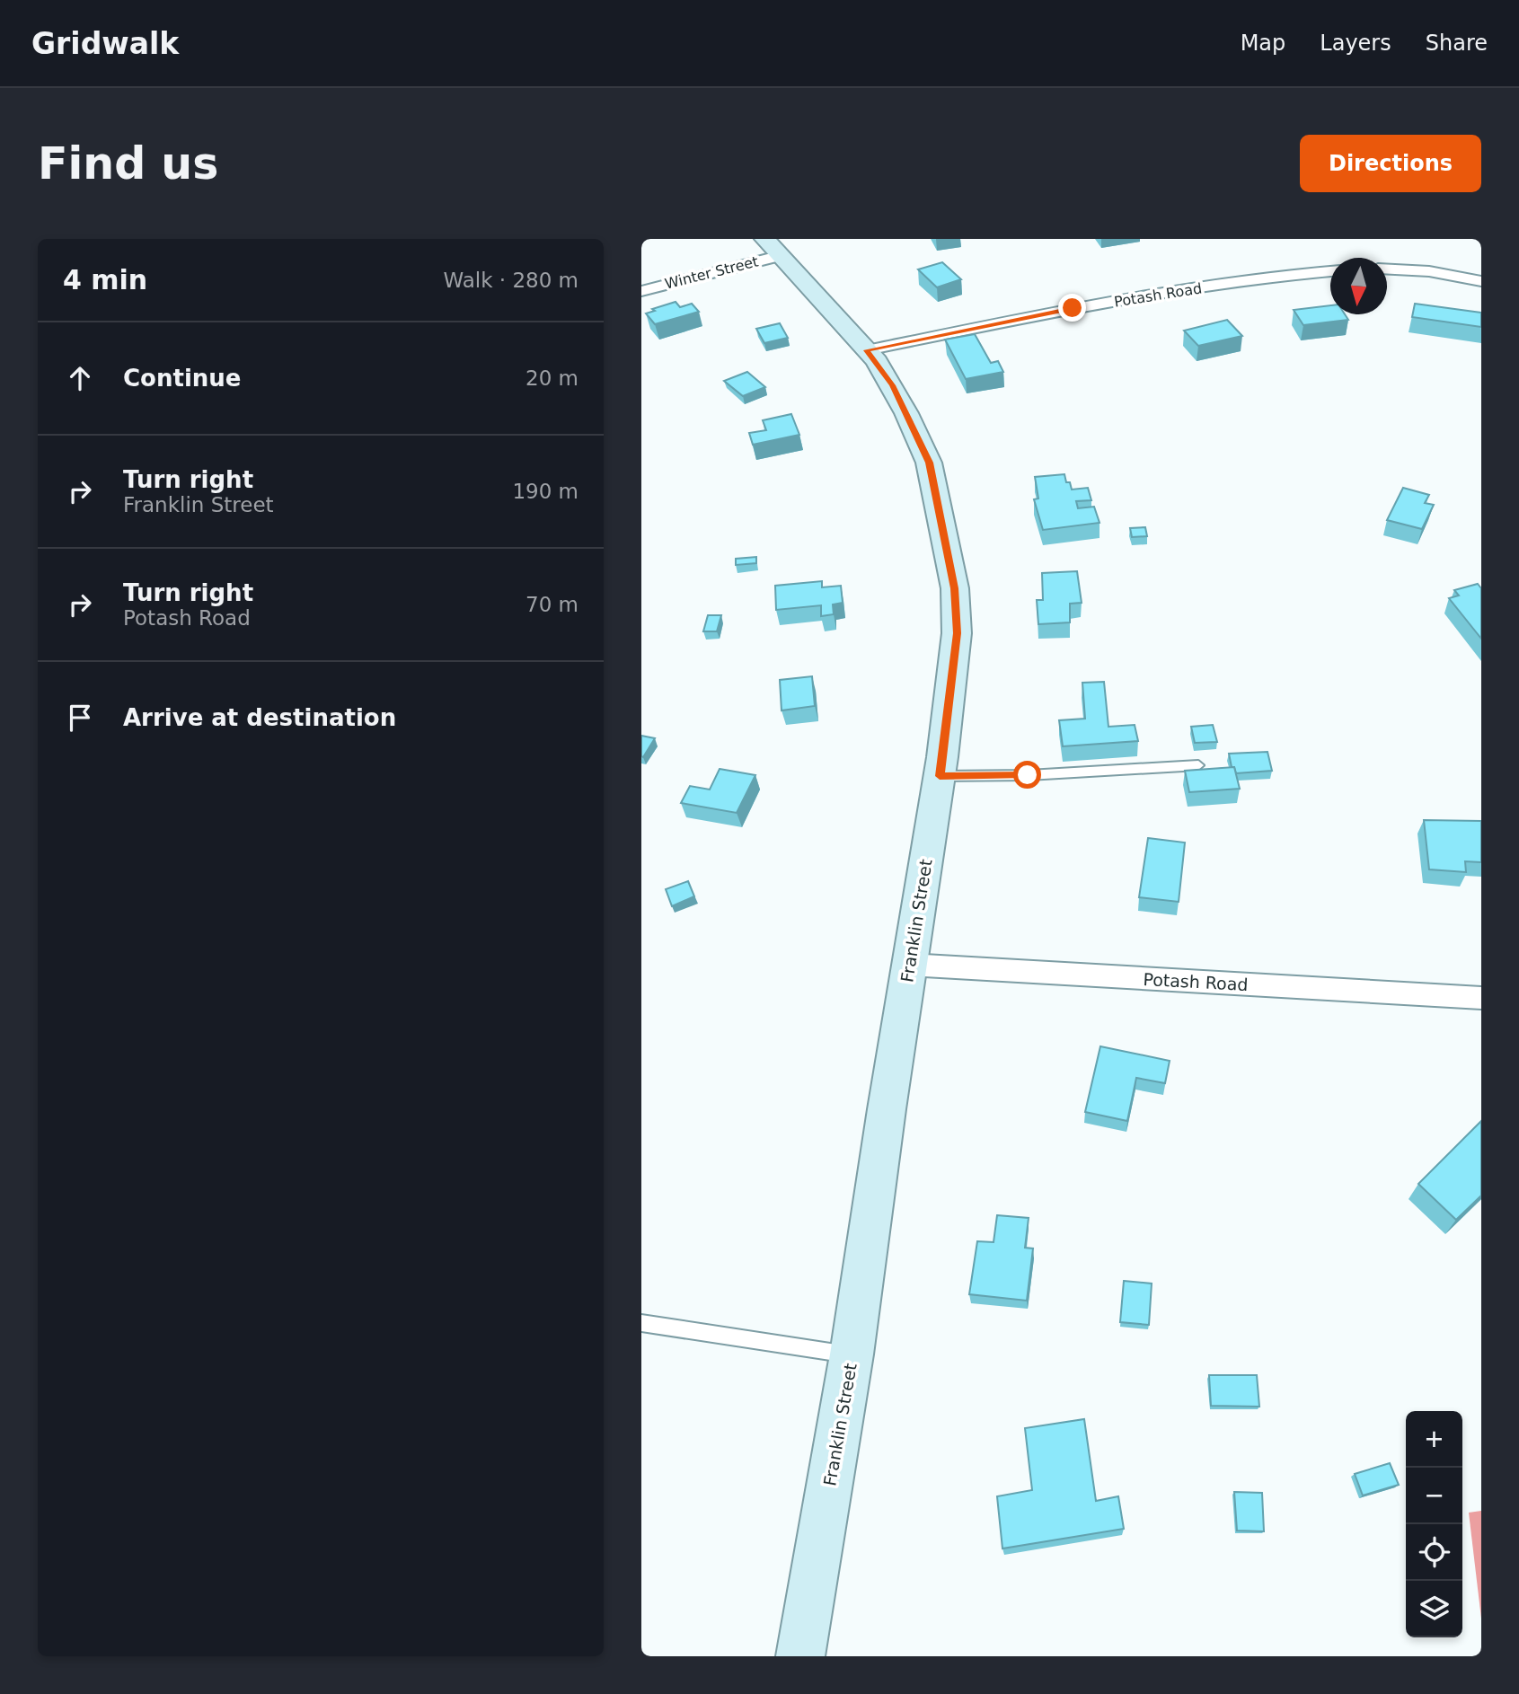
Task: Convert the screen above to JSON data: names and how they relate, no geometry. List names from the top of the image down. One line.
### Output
{"streets":{"street":["Winter Street","Potash Road","Franklin Street"]},"crossings":[["Winter Street","Franklin Street"],["Potash Road","Franklin Street"]],"north":"bottom","page":{"header":"Gridwalk","nav":["Map","Layers","Share"],"buttons":"Directions","title":"Find us","heading":["4 min","Walk · 280 m"],"list":[["Continue","20 m"],["Turn right","Franklin Street","190 m"],["Turn right","Potash Road","70 m"],"Arrive at destination"],"map_buttons":["+","−"]}}
